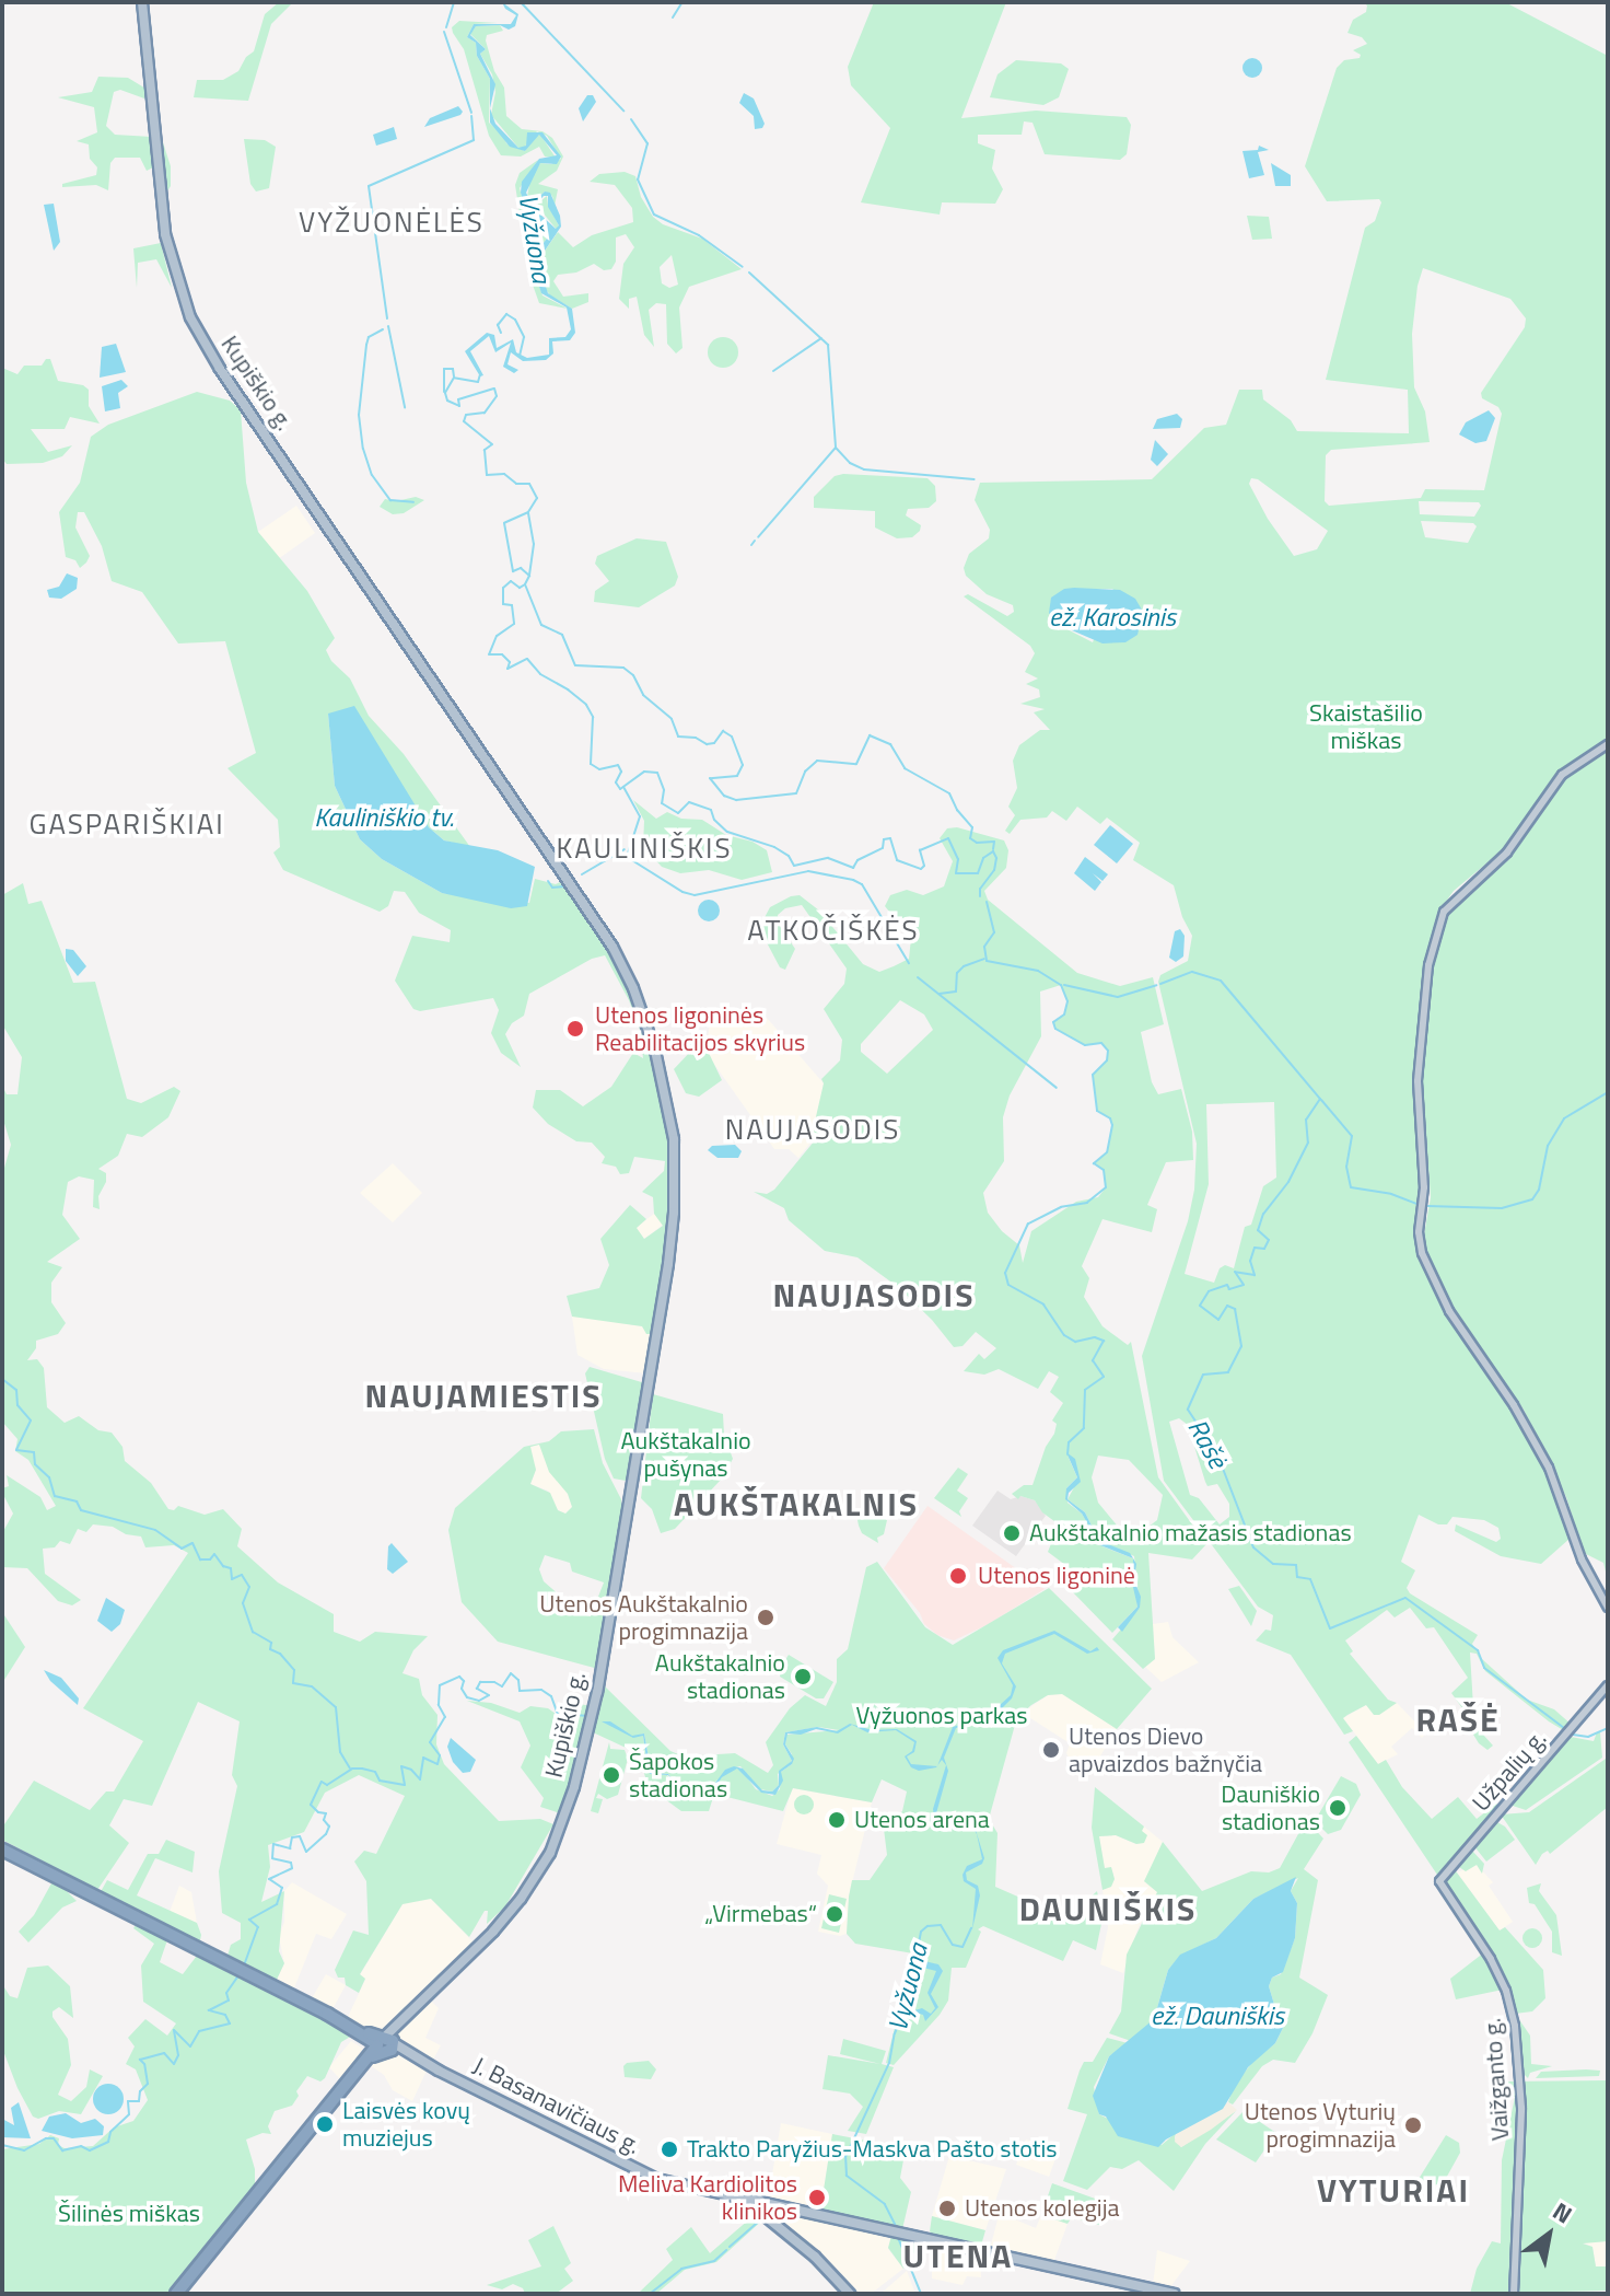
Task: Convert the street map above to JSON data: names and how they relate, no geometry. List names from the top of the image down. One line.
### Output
{"streets":{"highway":["J. Basanavičiaus g."],"main road":["Kupiškio g.","Užpalių g.","Vaižganto g."]},"crossings":[["Kupiškio g.","J. Basanavičiaus g."],["Užpalių g.","Vaižganto g."]],"districts":["VYŽUONĖLĖS","GASPARIŠKIAI","KAULINIŠKIS","ATKOČIŠKĖS","NAUJASODIS","NAUJASODIS","NAUJAMIESTIS","AUKŠTAKALNIS","RAŠĖ","DAUNIŠKIS","VYTURIAI","UTENA"],"water":["Vyžuona","ež. Karosinis","Kauliniškio tv.","Rašė","ež. Dauniškis"],"parks":["Skaistašilio miškas","Aukštakalnio pušynas","Vyžuonos parkas","Šilinės miškas"],"places":["Utenos ligoninės Reabilitacijos skyrius","Aukštakalnio mažasis stadionas","Utenos ligoninė","Utenos Aukštakalnio progimnazija","Aukštakalnio stadionas","Utenos Dievo apvaizdos bažnyčia","Šapokos stadionas","Dauniškio stadionas","Utenos arena","„Virmebas“","Laisvės kovų muziejus","Utenos Vyturių progimnazija","Trakto Paryžius-Maskva Pašto stotis","Meliva Kardiolitos klinikos","Utenos kolegija"],"north":"top right"}
